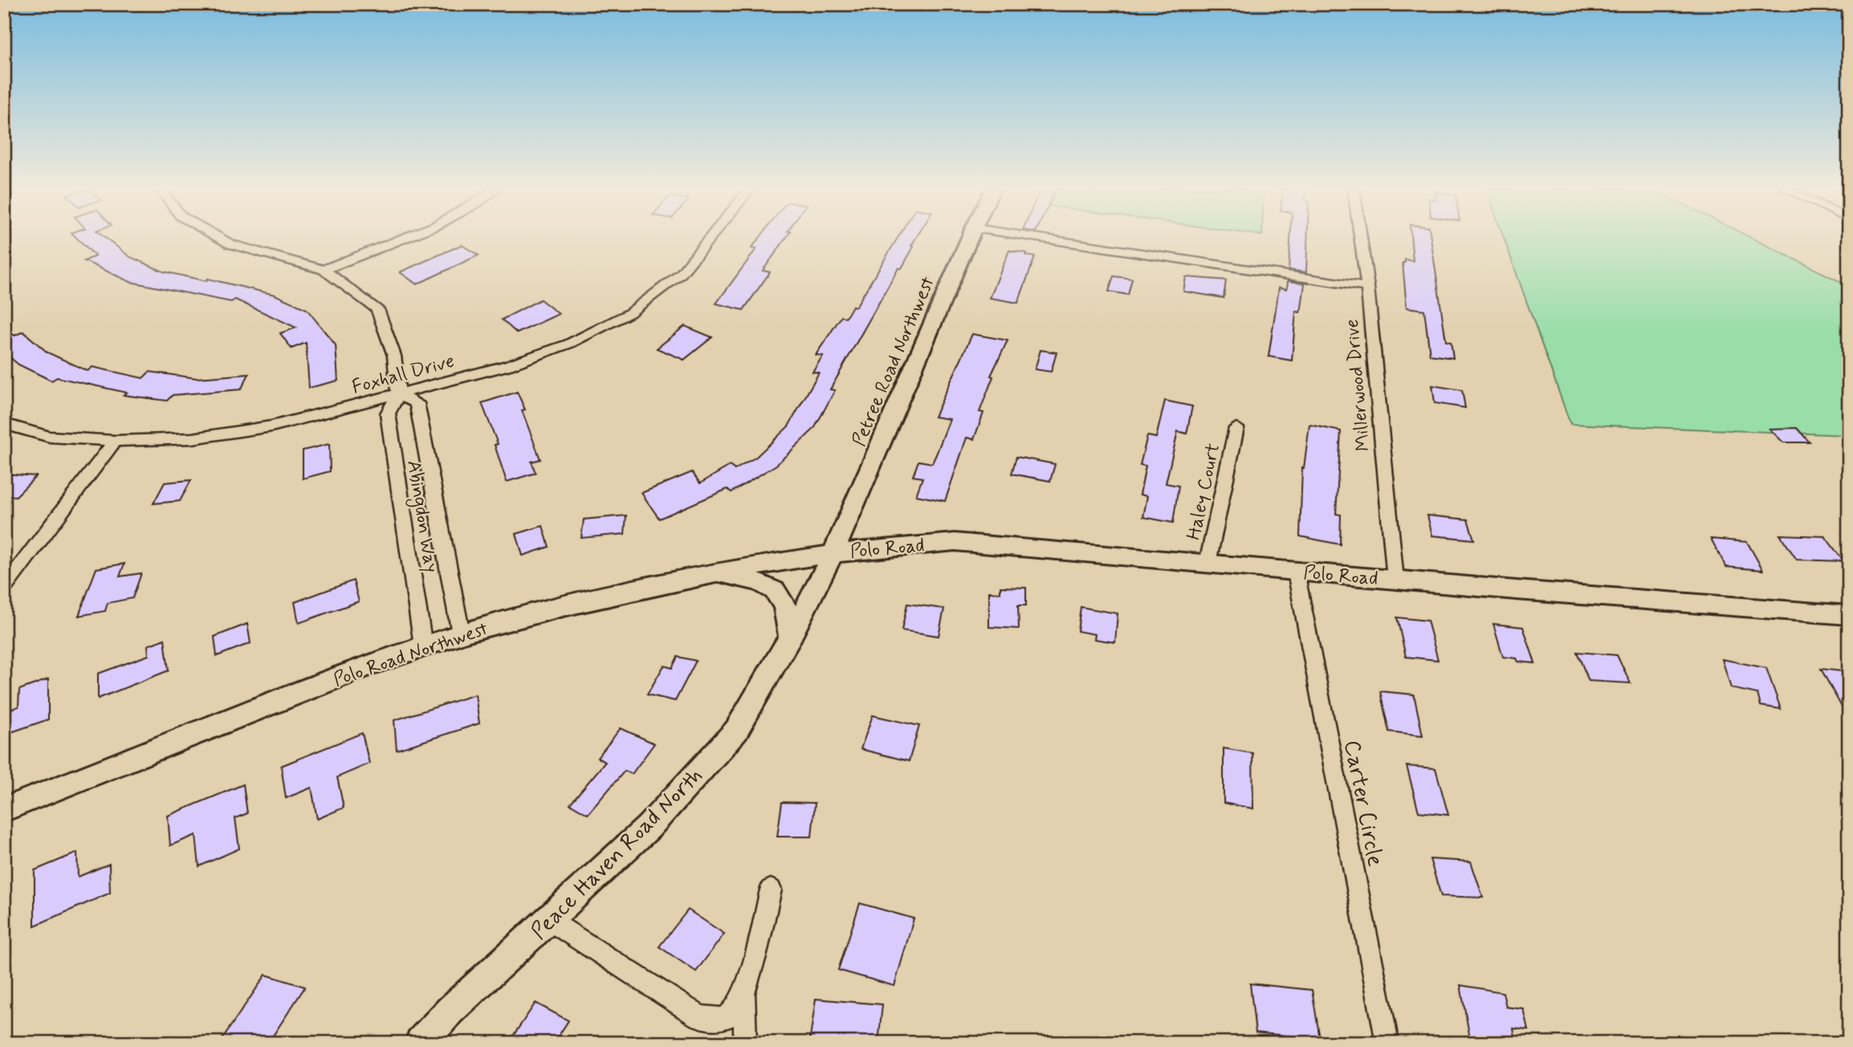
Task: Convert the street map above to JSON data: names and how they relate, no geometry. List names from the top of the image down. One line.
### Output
{"streets":{"main road":["Petree Road Northwest","Polo Road","Polo Road Northwest","Peace Haven Road North"],"street":["Foxhall Drive","Millerwood Drive","Haley Court","Abingdon Way","Carter Circle"]},"crossings":[["Petree Road Northwest","Polo Road"],["Petree Road Northwest","Polo Road Northwest"],["Petree Road Northwest","Peace Haven Road North"],["Foxhall Drive","Abingdon Way"],["Millerwood Drive","Polo Road"],["Haley Court","Polo Road"],["Abingdon Way","Polo Road Northwest"],["Polo Road","Polo Road Northwest"],["Polo Road","Carter Circle"],["Polo Road","Peace Haven Road North"],["Polo Road Northwest","Peace Haven Road North"]]}
